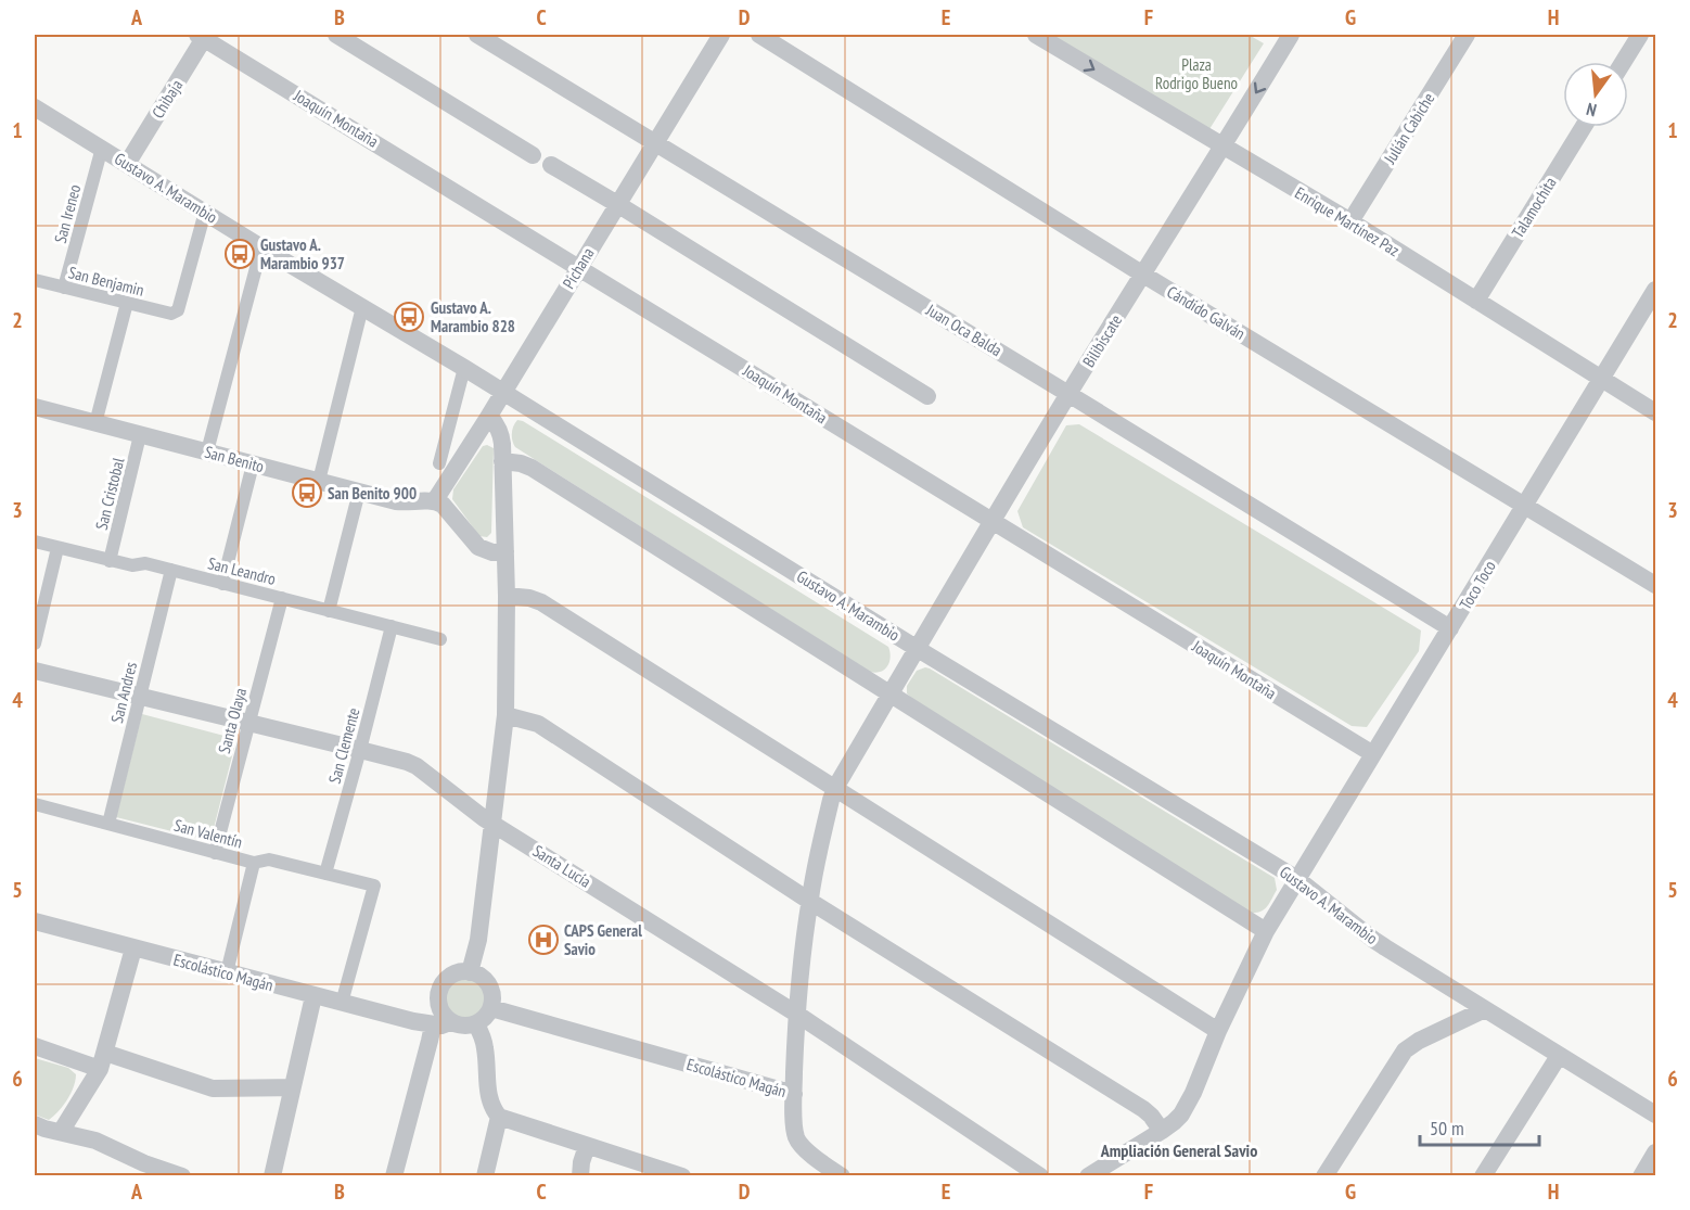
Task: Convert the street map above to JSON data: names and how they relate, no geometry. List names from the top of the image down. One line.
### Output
{"streets":{"street":["Chibaja","Joaquín Montaña","Julián Cabiche","Gustavo A. Marambio","Talamochita","San Ireneo","Enrique Martínez Paz","Pichana","San Benjamin","Cándido Galván","Juan Oca Balda","Bilibiscate","San Benito","San Cristobal","San Leandro","Toco Toco","San Andres","Santa Olaya","San Clemente","San Valentín","Santa Lucía","Escolástico Magán"]},"crossings":[["Chibaja","Joaquín Montaña"],["Chibaja","Gustavo A. Marambio"],["Joaquín Montaña","Pichana"],["Joaquín Montaña","Bilibiscate"],["Joaquín Montaña","Toco Toco"],["Julián Cabiche","Enrique Martínez Paz"],["Gustavo A. Marambio","San Ireneo"],["Gustavo A. Marambio","Pichana"],["Gustavo A. Marambio","San Benjamin"],["Gustavo A. Marambio","Bilibiscate"],["Gustavo A. Marambio","Toco Toco"],["Talamochita","Enrique Martínez Paz"],["San Ireneo","San Benjamin"],["Enrique Martínez Paz","Bilibiscate"],["Enrique Martínez Paz","Toco Toco"],["Pichana","Juan Oca Balda"],["Pichana","San Benito"],["Cándido Galván","Bilibiscate"],["Cándido Galván","Toco Toco"],["Juan Oca Balda","Bilibiscate"],["Juan Oca Balda","Toco Toco"],["Bilibiscate","Santa Lucía"],["Bilibiscate","Escolástico Magán"],["San Benito","San Cristobal"],["San Cristobal","San Leandro"],["San Leandro","San Andres"],["San Leandro","Santa Olaya"],["San Leandro","San Clemente"],["San Andres","San Valentín"],["San Andres","Santa Lucía"],["Santa Olaya","San Valentín"],["Santa Olaya","Santa Lucía"],["San Clemente","San Valentín"],["San Clemente","Santa Lucía"],["San Valentín","Escolástico Magán"]],"districts":["Ampliación General Savio"],"parks":["Plaza Rodrigo Bueno"],"places":{"bus stop":["Gustavo A. Marambio 937","Gustavo A. Marambio 828","San Benito 900"],"hospital":["CAPS General Savio"]},"scale_bar":"50 m","north":"bottom","grid":{"columns":["A","B","C","D","E","F","G","H"],"rows":["1","2","3","4","5","6"]}}
